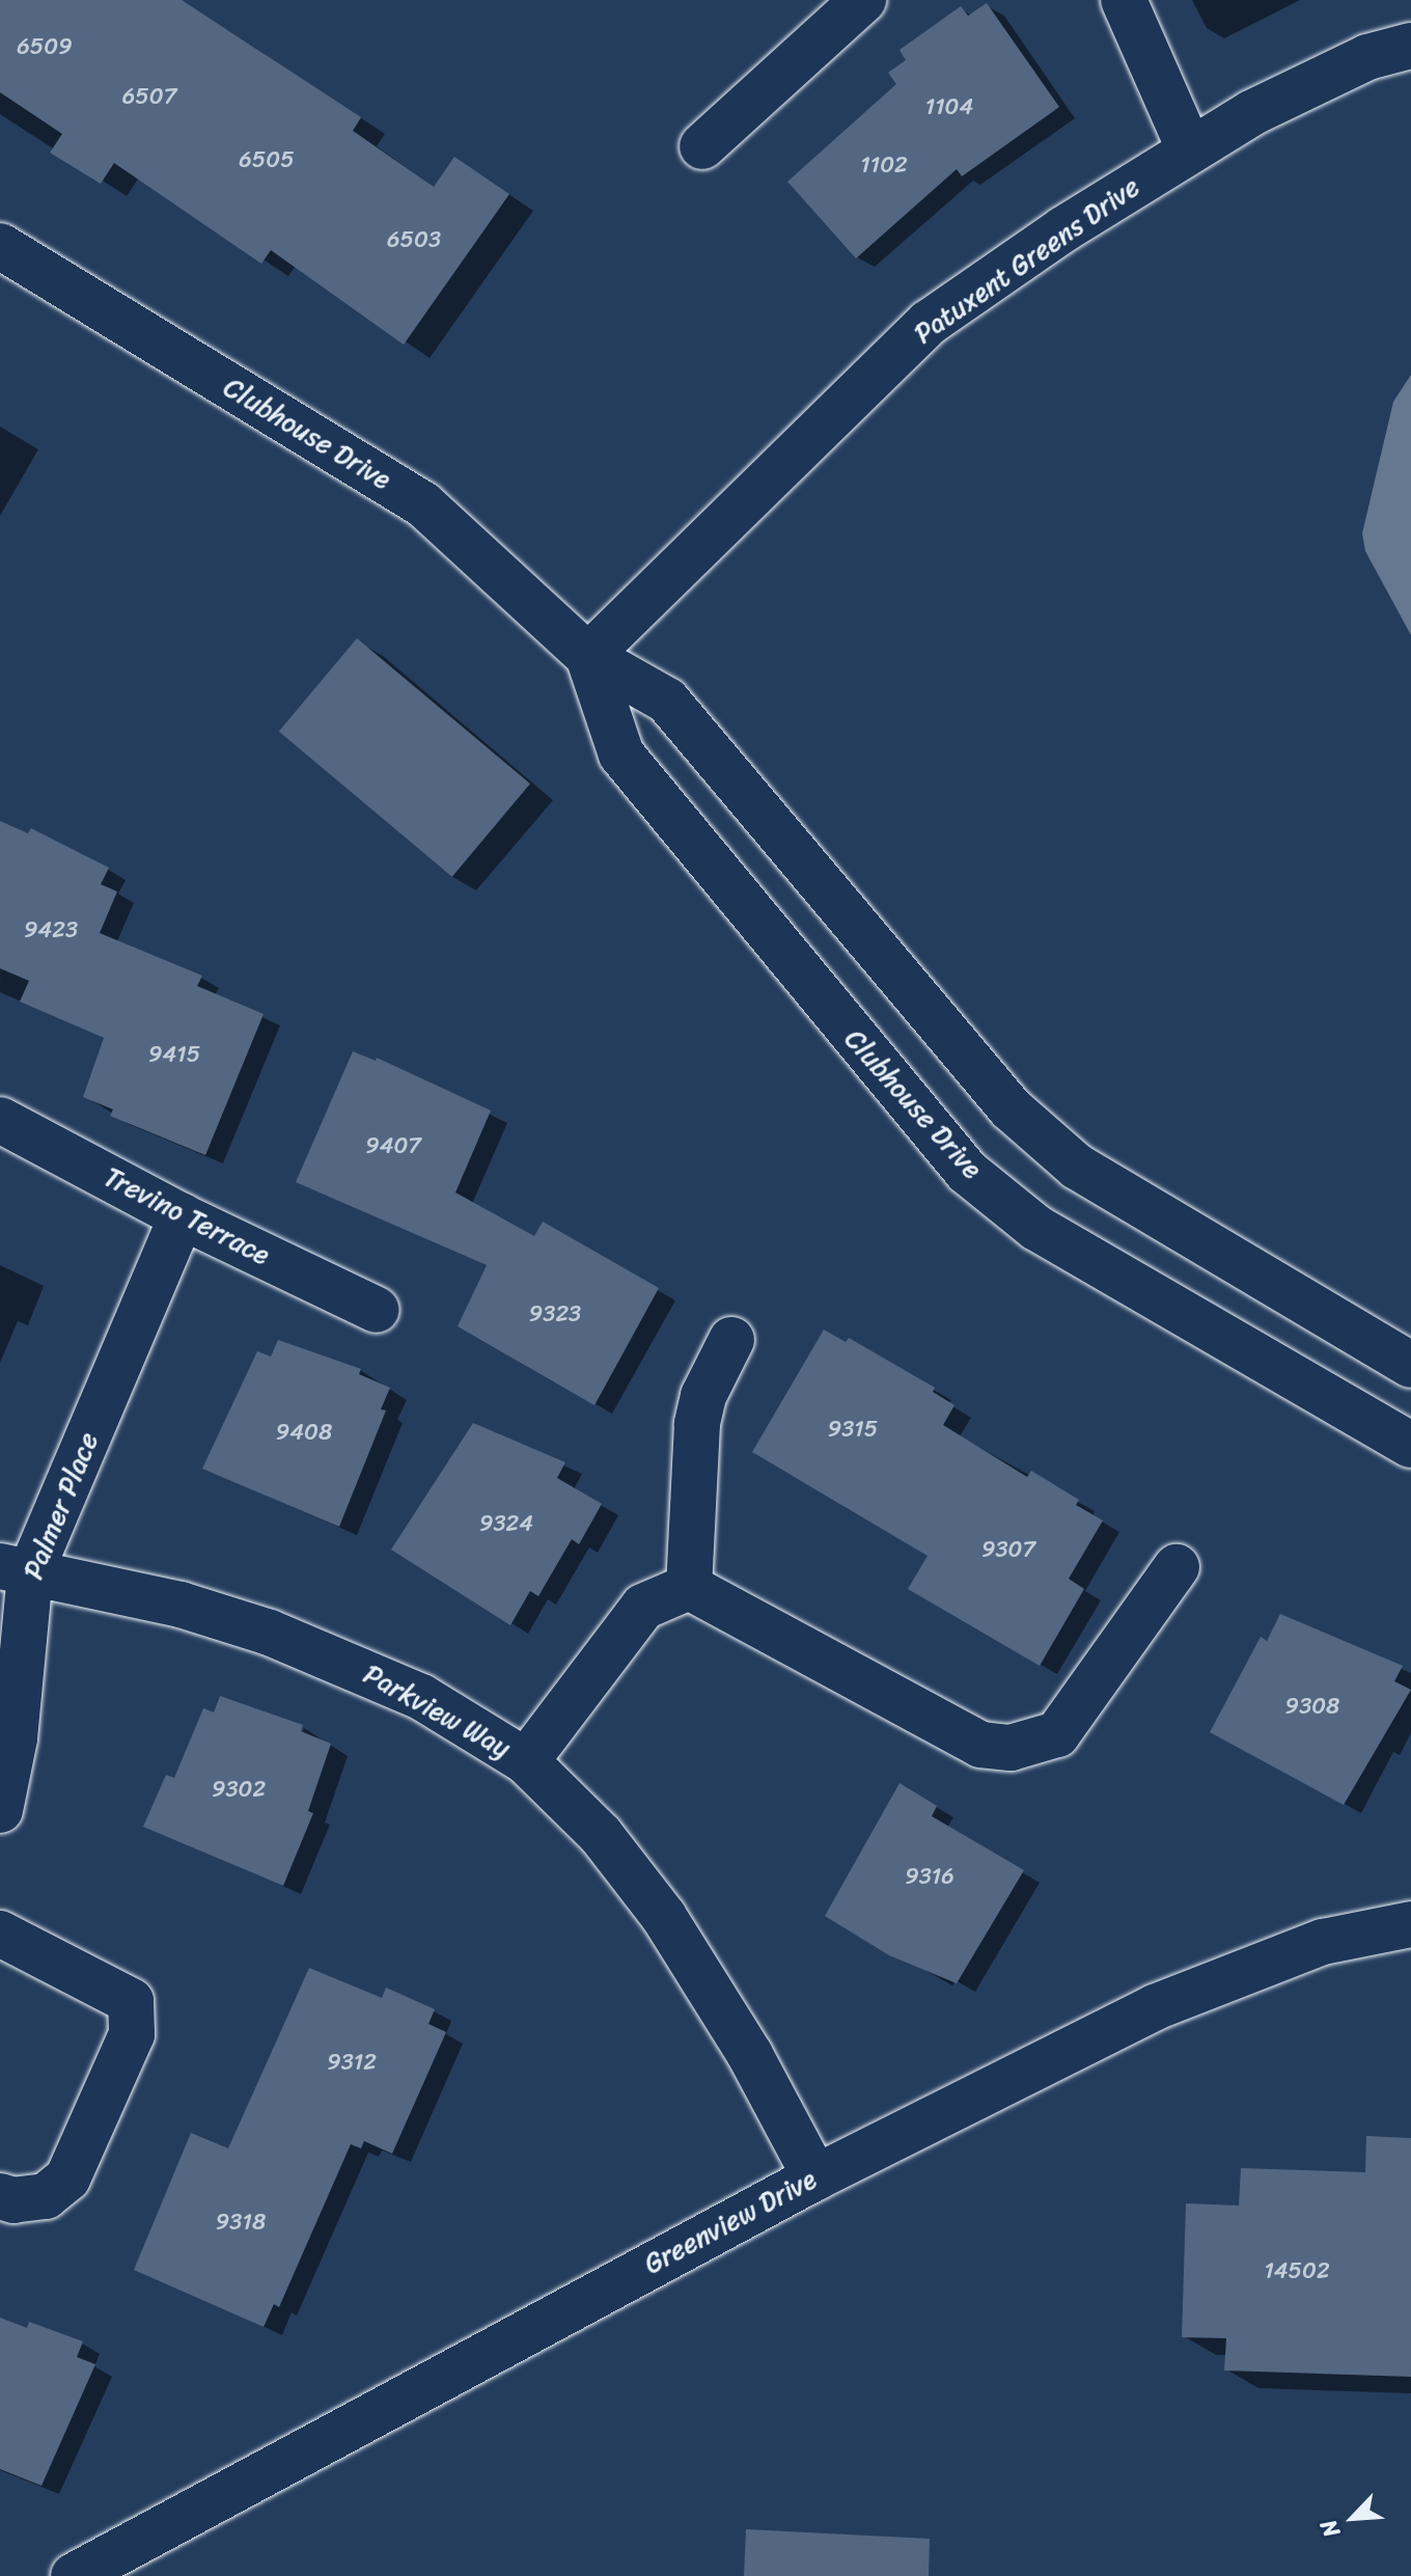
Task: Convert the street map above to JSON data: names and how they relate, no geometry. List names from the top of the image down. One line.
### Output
{"streets":{"street":["Patuxent Greens Drive","Clubhouse Drive","Trevino Terrace","Palmer Place","Parkview Way","Greenview Drive"]},"crossings":[["Patuxent Greens Drive","Clubhouse Drive"],["Trevino Terrace","Palmer Place"],["Palmer Place","Parkview Way"],["Parkview Way","Greenview Drive"]],"house_numbers":["6509","6507","1104","6505","1102","6503","9423","9415","9407","9323","9315","9408","9324","9307","9308","9302","9316","9312","9318","14502"],"north":"bottom left"}
